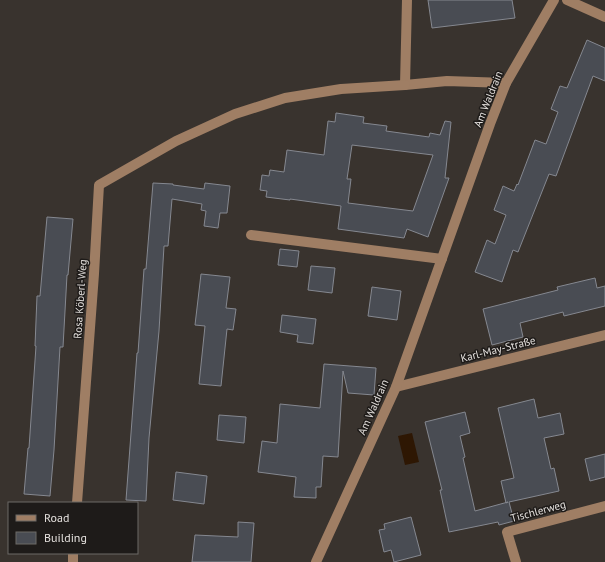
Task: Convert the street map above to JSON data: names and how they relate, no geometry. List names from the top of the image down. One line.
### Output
{"streets":{"street":["Am Waldrain","Rosa Köberl-Weg","Karl-May-Straße","Tischlerweg"]},"crossings":[["Am Waldrain","Karl-May-Straße"]],"legend":["Road","Building"]}
